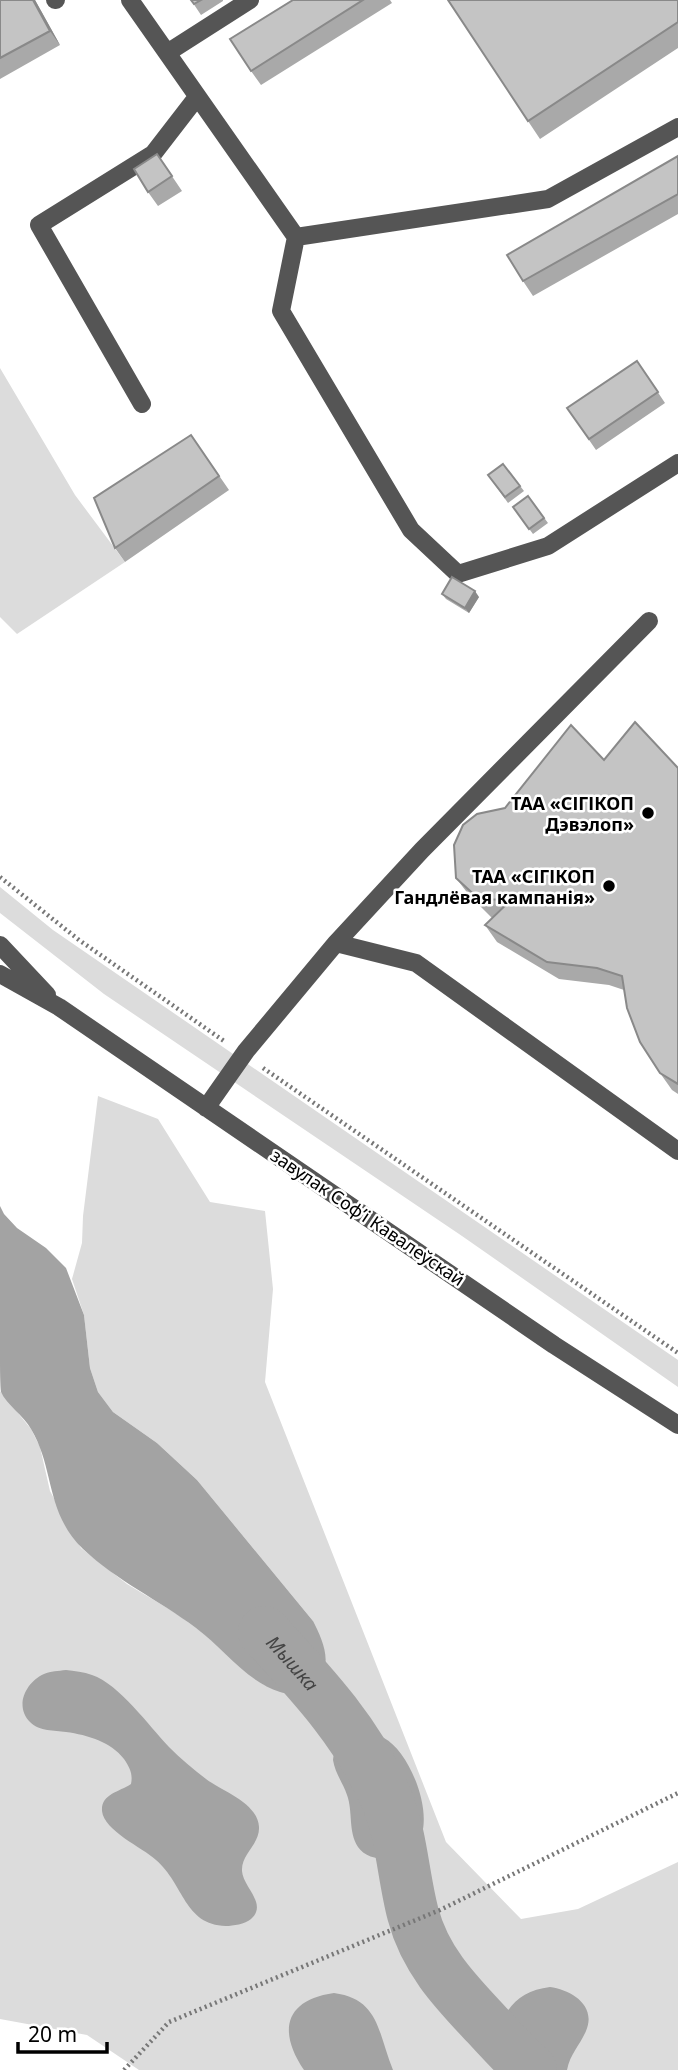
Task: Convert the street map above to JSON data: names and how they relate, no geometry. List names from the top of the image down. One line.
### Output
{"streets":{"street":["завулак Софʼі Кавалеўскай"]},"water":["Мышка"],"places":["ТАА «СІГІКОП Дэвэлоп»","ТАА «СІГІКОП Гандлёвая кампанія»"],"scale_bar":"20 m"}
